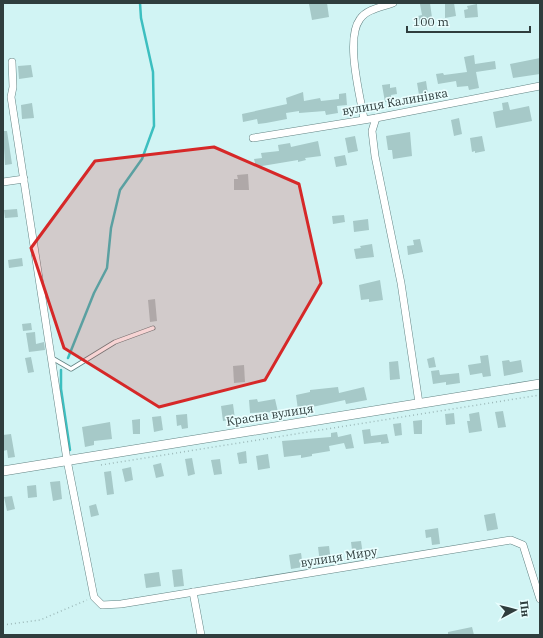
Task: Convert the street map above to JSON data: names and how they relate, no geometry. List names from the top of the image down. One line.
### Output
{"streets":{"street":["вулиця Калинівка","Красна вулиця","вулиця Миру"]},"scale_bar":"100 m","north":"right"}
